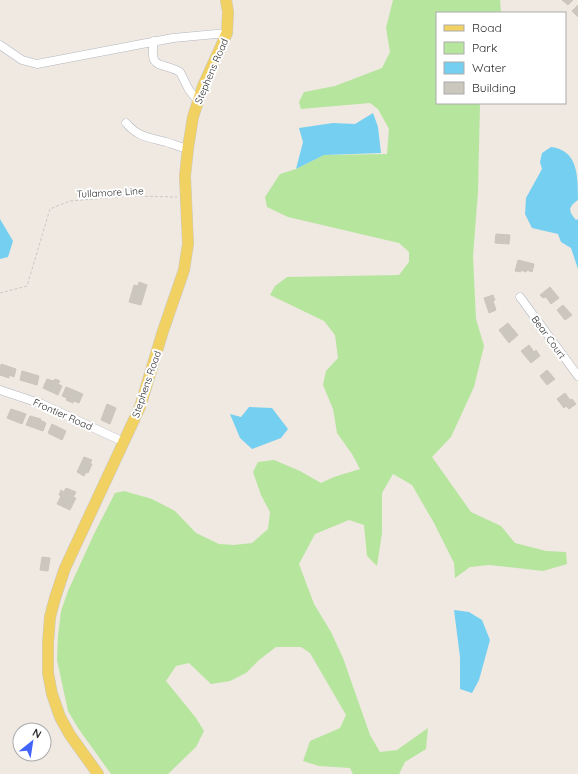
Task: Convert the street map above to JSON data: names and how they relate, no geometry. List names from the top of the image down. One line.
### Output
{"streets":{"main road":["Stephens Road"],"street":["Bear Court","Frontier Road"],"path":["Tullamore Line"]},"crossings":[["Stephens Road","Tullamore Line"],["Stephens Road","Frontier Road"]],"legend":["Road","Park","Water","Building"],"north":"top right"}
